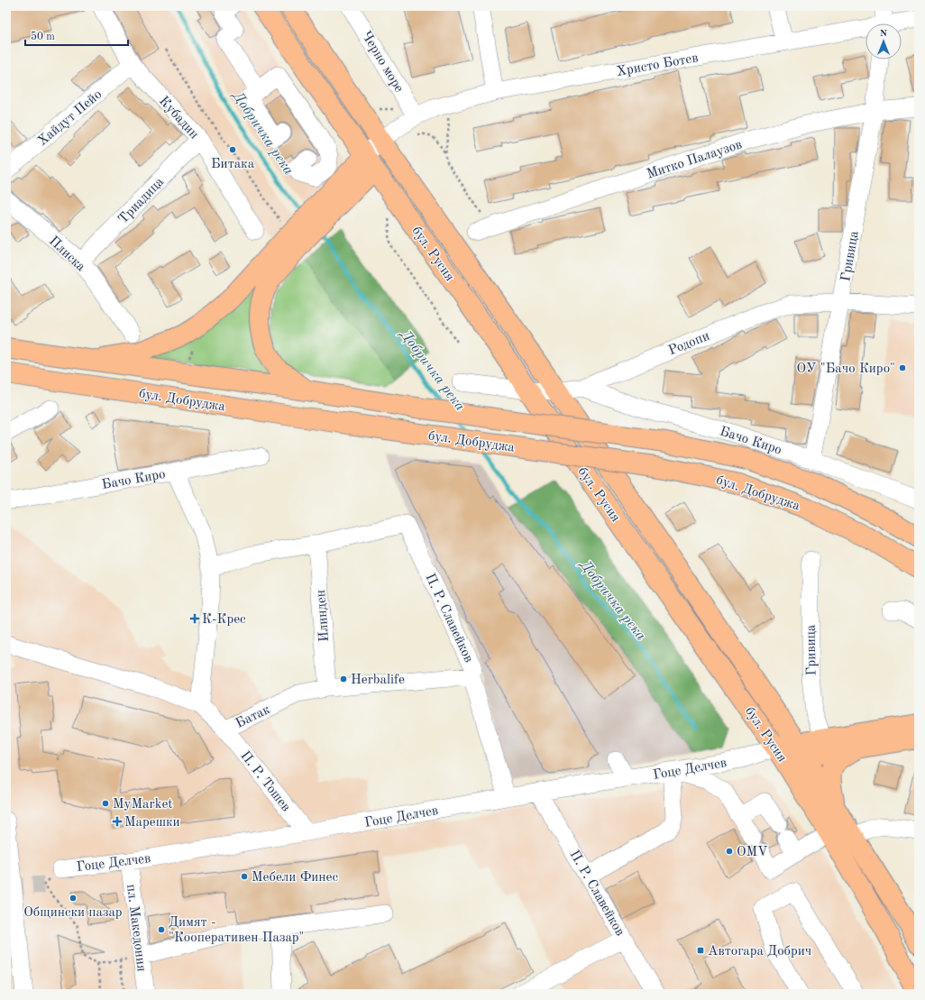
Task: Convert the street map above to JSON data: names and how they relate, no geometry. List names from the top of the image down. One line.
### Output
{"streets":{"main road":["бул. Русия","бул. Добруджа"],"street":["Черно море","Христо Ботев","Хайдут Пейо","Кубадин","Митко Палаузов","Триадица","Плиска","Гривица","Родопи","Бачо Киро","Илинден","П. Р. Славейков","Батак","Гоце Делчев","П. Р. Тошев","пл. Македония"]},"crossings":[["Черно море","Христо Ботев"],["Христо Ботев","бул. Русия"],["Хайдут Пейо","Кубадин"],["Кубадин","Триадица"],["Митко Палаузов","Гривица"],["Триадица","Плиска"],["бул. Русия","Родопи"],["бул. Русия","Гоце Делчев"],["Гривица","Родопи"],["Гривица","Бачо Киро"],["Родопи","Бачо Киро"],["Илинден","П. Р. Славейков"],["Илинден","Батак"],["П. Р. Славейков","Батак"],["П. Р. Славейков","Гоце Делчев"],["Батак","П. Р. Тошев"],["Гоце Делчев","П. Р. Тошев"],["Гоце Делчев","пл. Македония"]],"water":["Добричка река"],"places":{"other":["Битака","ОУ \"Бачо Киро\"","Herbalife","MyMarket","OMV","Мебели Финес","Общински пазар","Димят - \"Кооперативен Пазар\""],"health":["К-Крес","Марешки"],"transit":["Автогара Добрич"]},"scale_bar":"50 m","north":"top"}
